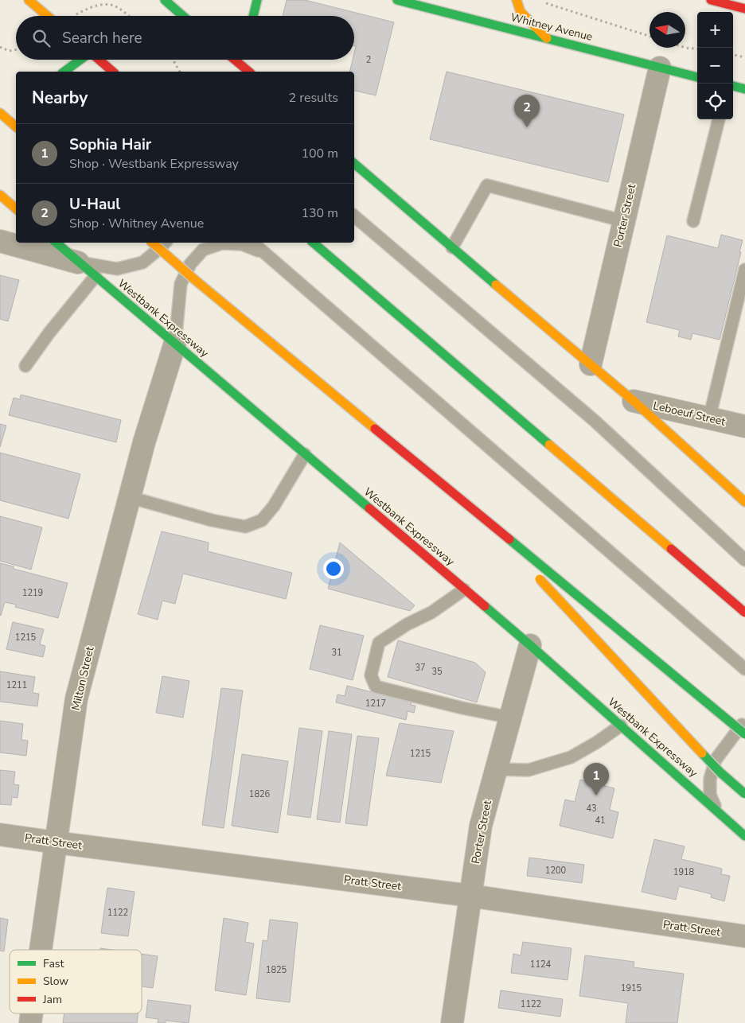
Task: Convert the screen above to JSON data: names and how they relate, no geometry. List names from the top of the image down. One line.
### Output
{"streets":{"main road":["Whitney Avenue","Westbank Expressway"],"street":["Porter Street","Leboeuf Street","Milton Street","Pratt Street"]},"crossings":[["Whitney Avenue","Porter Street"],["Porter Street","Westbank Expressway"],["Porter Street","Pratt Street"],["Westbank Expressway","Milton Street"],["Milton Street","Pratt Street"]],"house_numbers":["2","1219","1215","31","37","35","1211","1217","1215","1826","43","41","1200","1918","1122","1124","1825","1915","1122"],"legend":["Fast","Slow","Jam"],"north":"left","page":{"map_buttons":["+","−"],"search":"Search here","heading":["Nearby","2 results"],"pins":["2","1"],"list":[{"mark":"1","name":"Sophia Hair","note":"Shop · Westbank Expressway","value":"100 m"},{"mark":"2","name":"U-Haul","note":"Shop · Whitney Avenue","value":"130 m"}]}}
